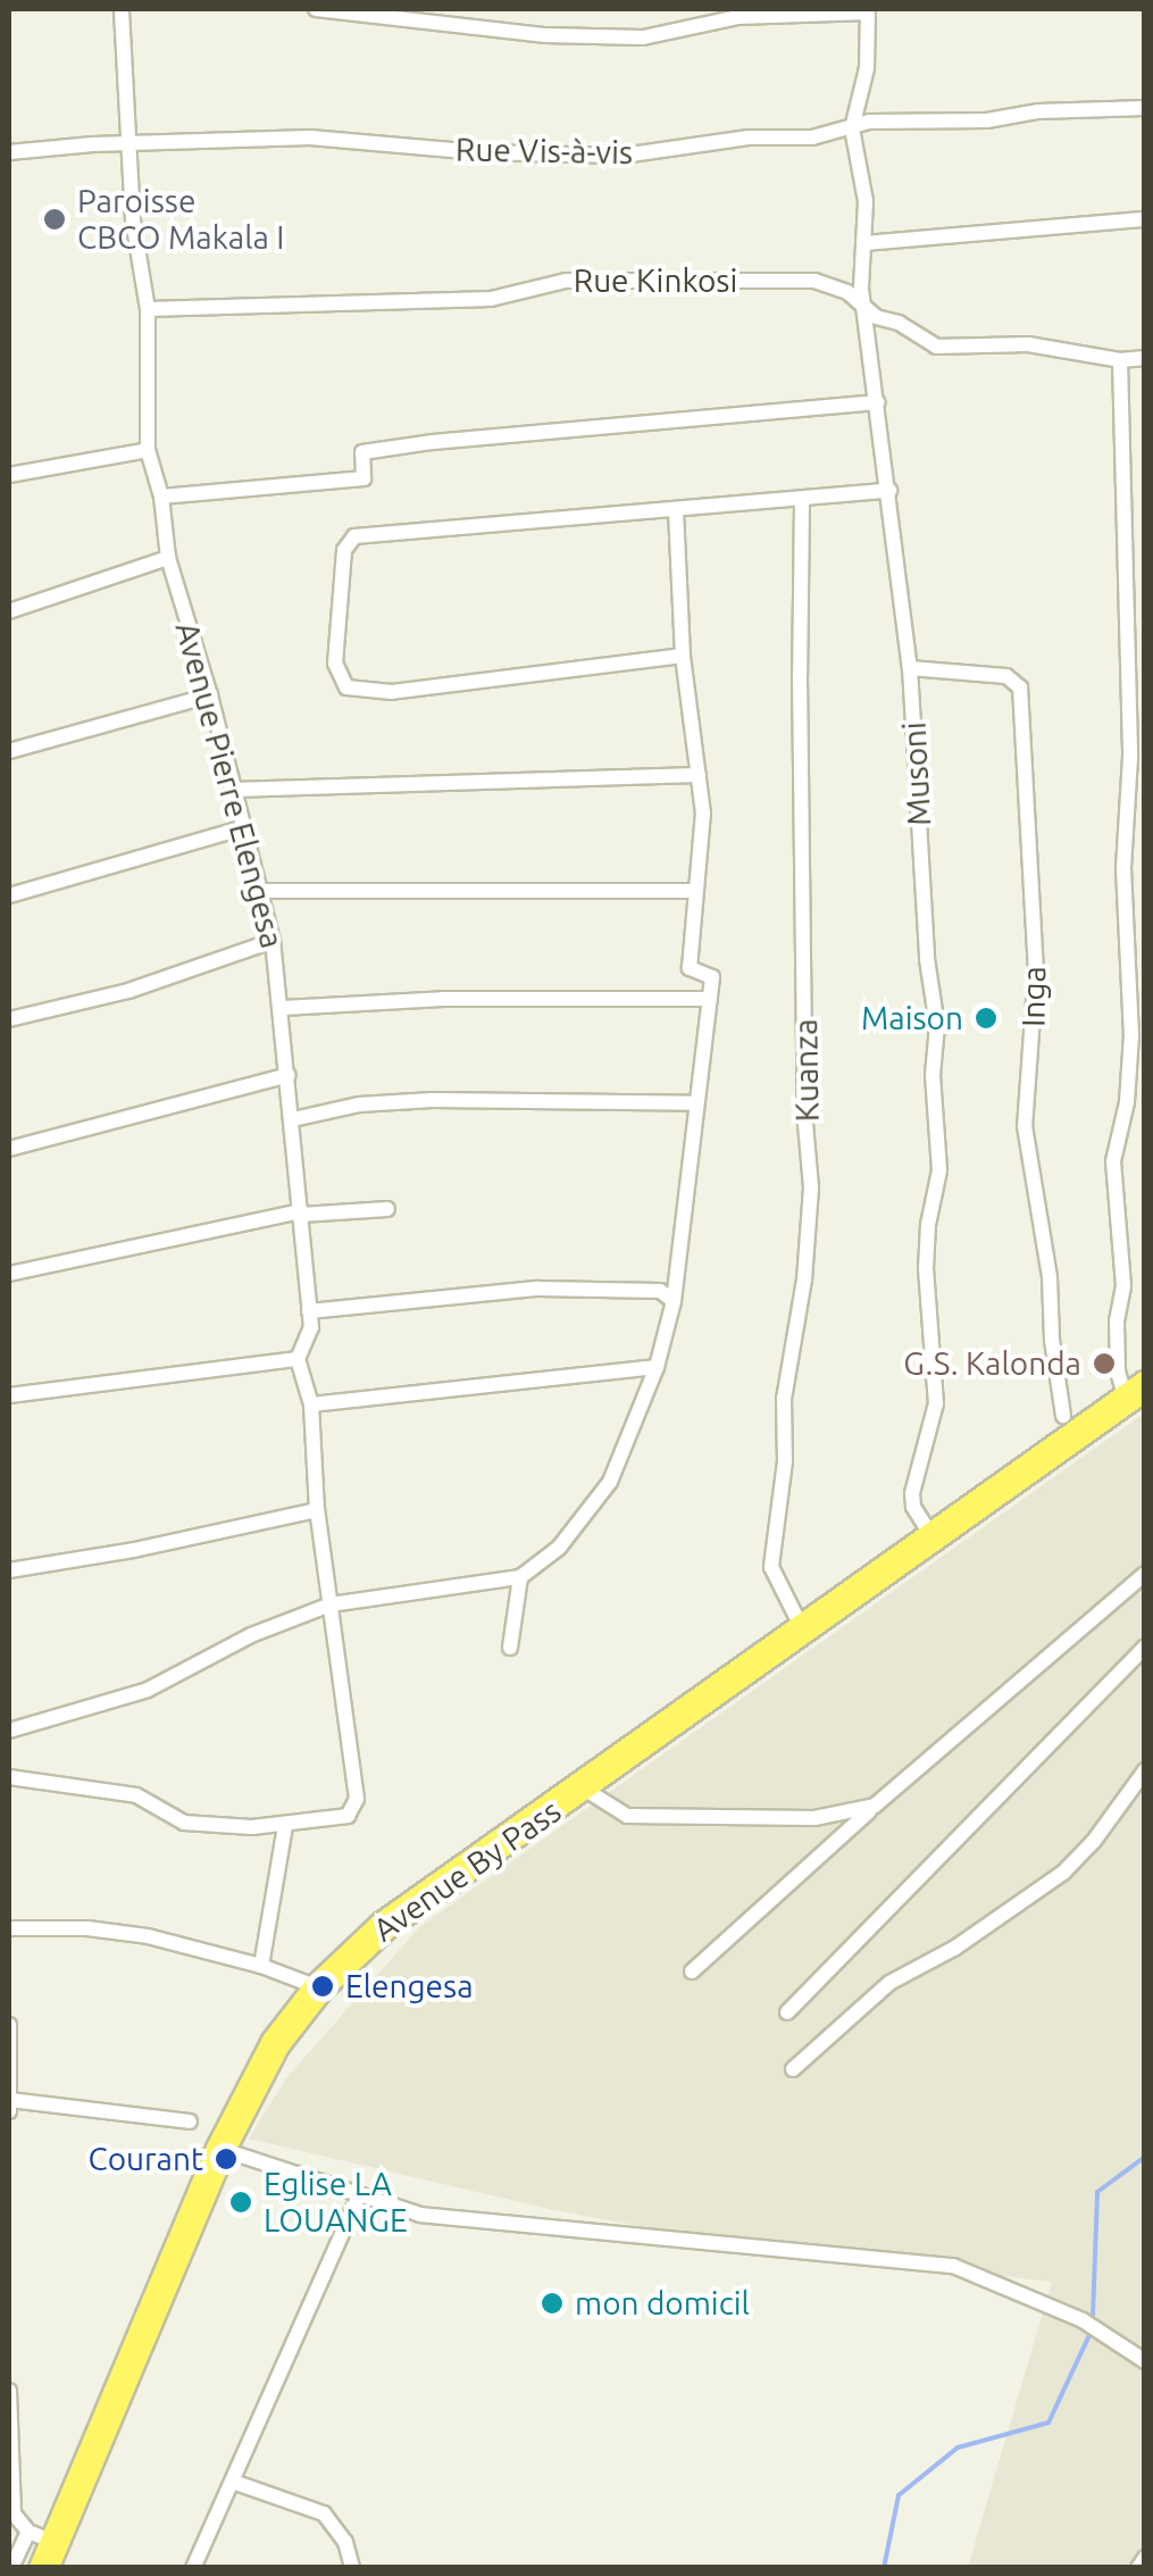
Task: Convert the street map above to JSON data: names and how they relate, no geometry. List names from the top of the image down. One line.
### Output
{"streets":{"highway":["Avenue By Pass"],"street":["Rue Vis-à-vis","Rue Kinkosi","Musoni","Avenue Pierre Elengesa","Inga","Kuanza"]},"crossings":[["Rue Vis-à-vis","Musoni"],["Rue Vis-à-vis","Avenue Pierre Elengesa"],["Rue Kinkosi","Musoni"],["Rue Kinkosi","Avenue Pierre Elengesa"],["Musoni","Inga"],["Musoni","Avenue By Pass"],["Kuanza","Avenue By Pass"]],"places":["Paroisse CBCO Makala I","Maison","G.S. Kalonda","Elengesa","Courant","Eglise LA LOUANGE","mon domicil"]}
